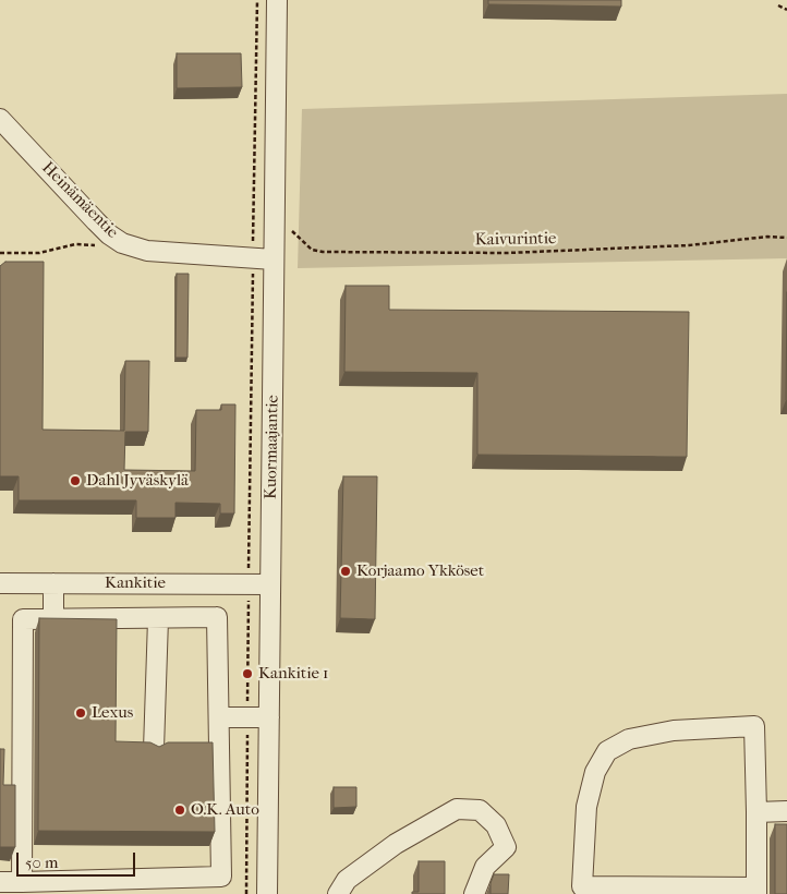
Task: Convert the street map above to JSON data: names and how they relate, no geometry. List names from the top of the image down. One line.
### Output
{"streets":{"street":["Heinämäentie","Kuormaajantie","Kankitie"],"path":["Kaivurintie"]},"crossings":[["Heinämäentie","Kuormaajantie"],["Kaivurintie","Kuormaajantie"],["Kuormaajantie","Kankitie"]],"places":["Dahl Jyväskylä","Korjaamo Ykköset","Kankitie 1","Lexus","O.K. Auto"],"scale_bar":"50 m"}
